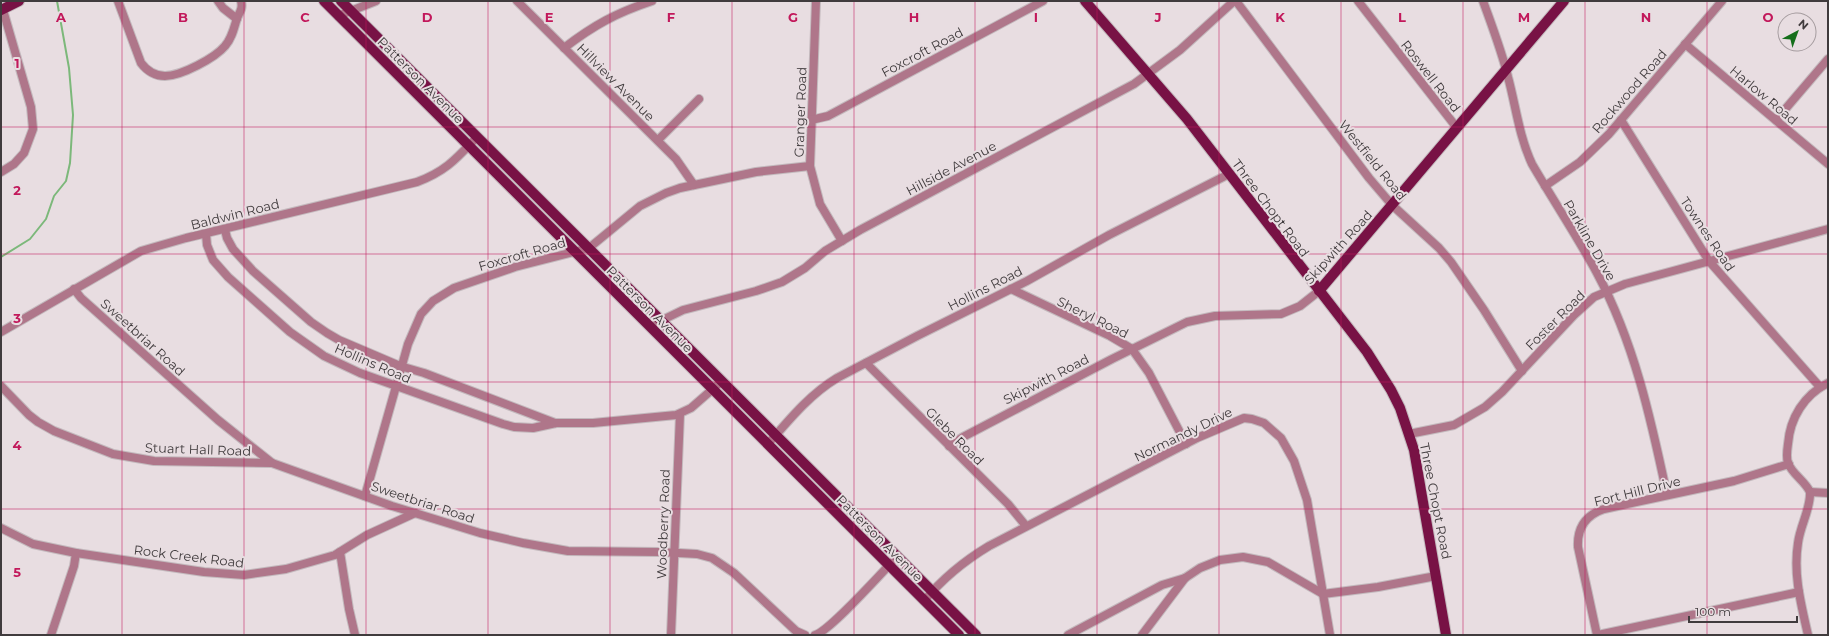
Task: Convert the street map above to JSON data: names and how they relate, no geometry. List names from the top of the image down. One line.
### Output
{"streets":{"main road":["Patterson Avenue","Three Chopt Road","Skipwith Road"],"street":["Foxcroft Road","Roswell Road","Hillview Avenue","Rockwood Road","Harlow Road","Granger Road","Westfield Road","Hillside Avenue","Baldwin Road","Townes Road","Parkline Drive","Hollins Road","Sheryl Road","Foster Road","Sweetbriar Road","Normandy Drive","Glebe Road","Stuart Hall Road","Fort Hill Drive","Woodberry Road","Rock Creek Road"]},"crossings":[["Foxcroft Road","Patterson Avenue"],["Foxcroft Road","Hillview Avenue"],["Foxcroft Road","Granger Road"],["Foxcroft Road","Hollins Road"],["Foxcroft Road","Sweetbriar Road"],["Roswell Road","Skipwith Road"],["Patterson Avenue","Hillside Avenue"],["Patterson Avenue","Baldwin Road"],["Patterson Avenue","Hollins Road"],["Patterson Avenue","Normandy Drive"],["Rockwood Road","Harlow Road"],["Rockwood Road","Townes Road"],["Rockwood Road","Parkline Drive"],["Granger Road","Hillside Avenue"],["Westfield Road","Hillside Avenue"],["Westfield Road","Skipwith Road"],["Westfield Road","Foster Road"],["Hillside Avenue","Three Chopt Road"],["Three Chopt Road","Skipwith Road"],["Three Chopt Road","Hollins Road"],["Three Chopt Road","Foster Road"],["Baldwin Road","Hollins Road"],["Baldwin Road","Sweetbriar Road"],["Townes Road","Foster Road"],["Parkline Drive","Skipwith Road"],["Parkline Drive","Foster Road"],["Parkline Drive","Fort Hill Drive"],["Skipwith Road","Sheryl Road"],["Skipwith Road","Glebe Road"],["Hollins Road","Sheryl Road"],["Hollins Road","Glebe Road"],["Hollins Road","Woodberry Road"],["Sheryl Road","Normandy Drive"],["Sweetbriar Road","Stuart Hall Road"],["Sweetbriar Road","Woodberry Road"],["Sweetbriar Road","Rock Creek Road"],["Normandy Drive","Glebe Road"]],"scale_bar":"100 m","north":"top right","grid":{"columns":["A","B","C","D","E","F","G","H","I","J","K","L","M","N","O"],"rows":["1","2","3","4","5"]}}
